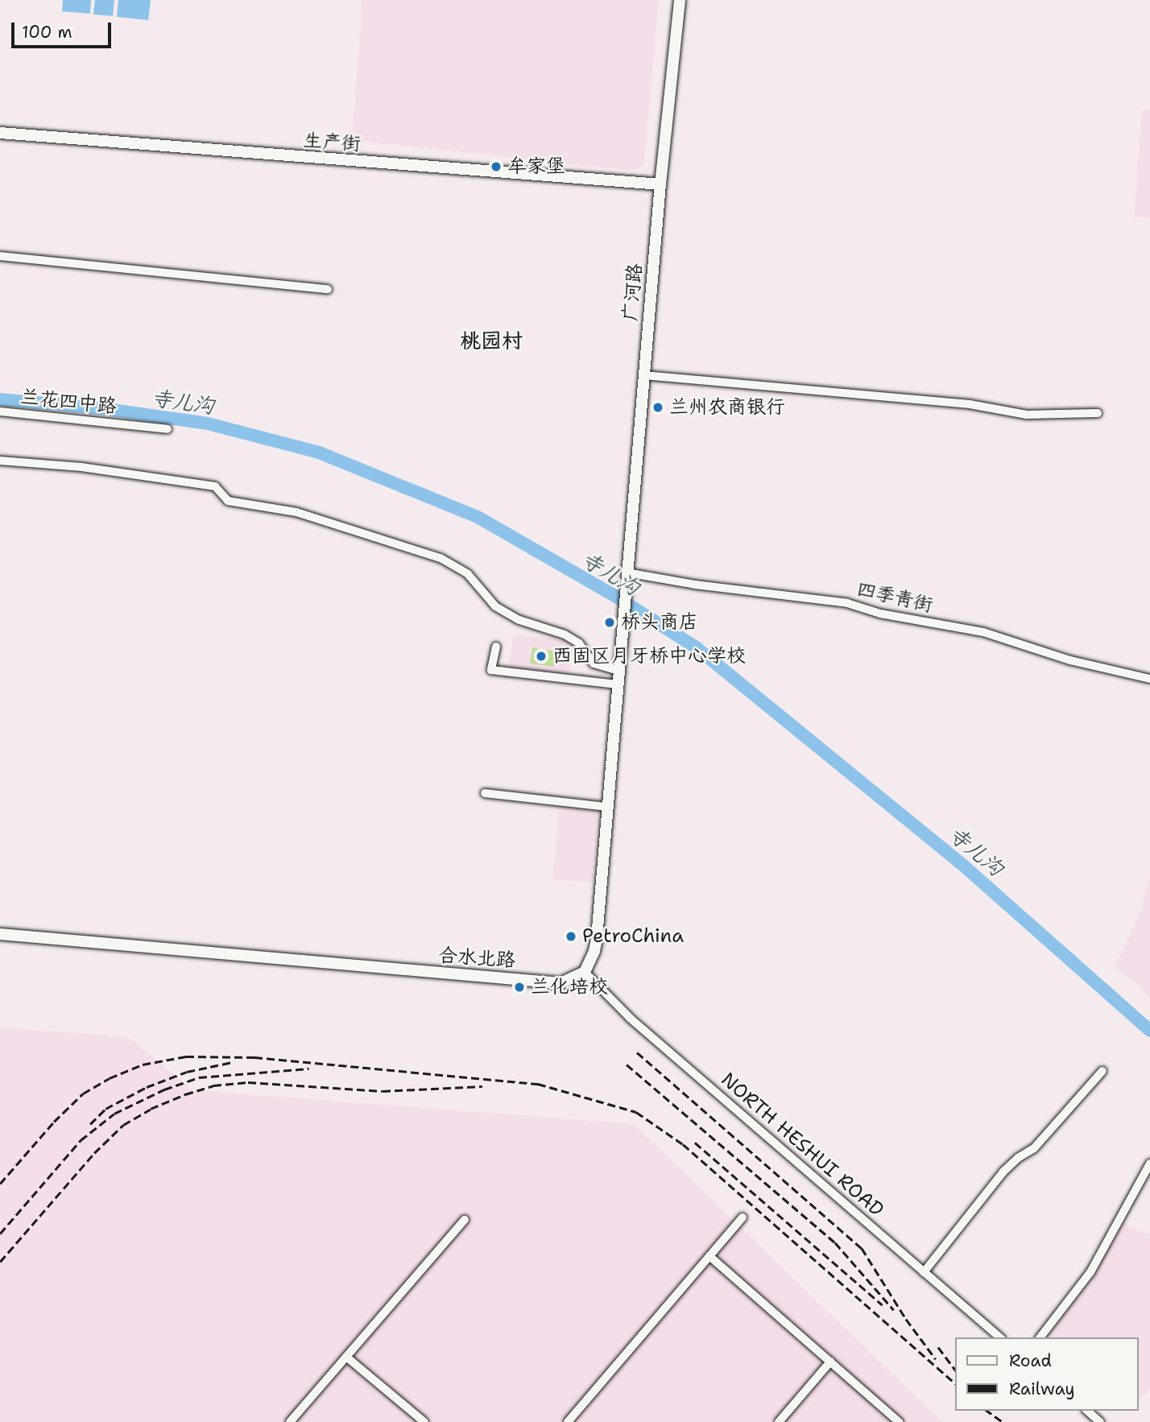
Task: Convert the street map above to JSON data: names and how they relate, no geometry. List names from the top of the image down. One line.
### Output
{"streets":{"street":["生产街","广河路","兰花四中路","四季青街","合水北路","NORTH HESHUI ROAD"]},"crossings":[["生产街","广河路"],["广河路","四季青街"],["合水北路","NORTH HESHUI ROAD"]],"districts":["桃园村"],"water":["寺儿沟"],"places":["牟家堡","兰州农商银行","桥头商店","西固区月牙桥中心学校","PetroChina","兰化培校"],"legend":["Road","Railway"],"scale_bar":"100 m"}
